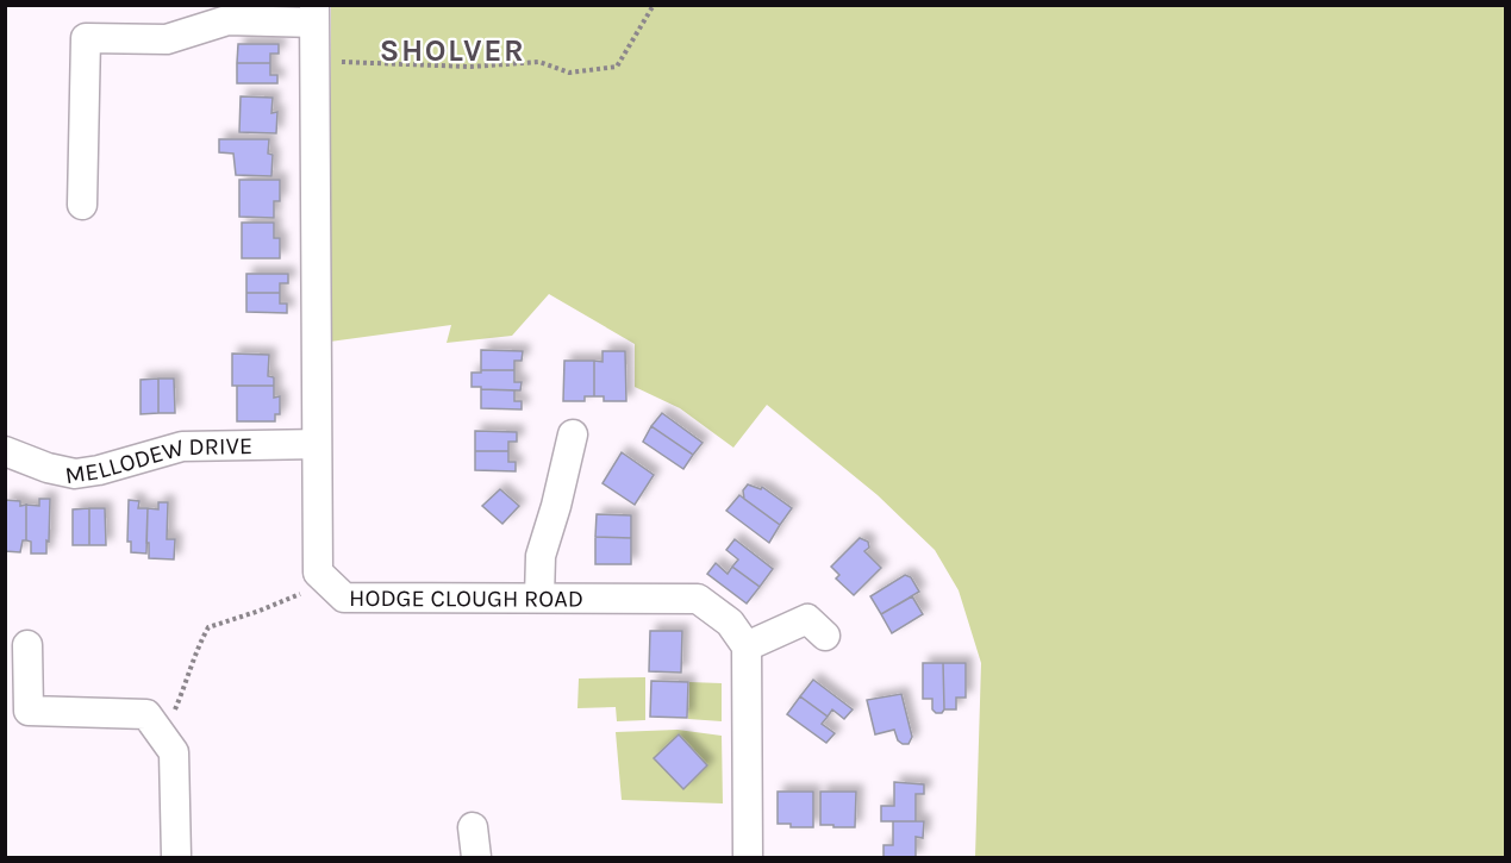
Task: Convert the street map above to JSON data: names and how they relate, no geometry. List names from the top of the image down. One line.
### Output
{"streets":{"street":["MELLODEW DRIVE","HODGE CLOUGH ROAD"]},"crossings":[["MELLODEW DRIVE","HODGE CLOUGH ROAD"]],"districts":["SHOLVER"]}
